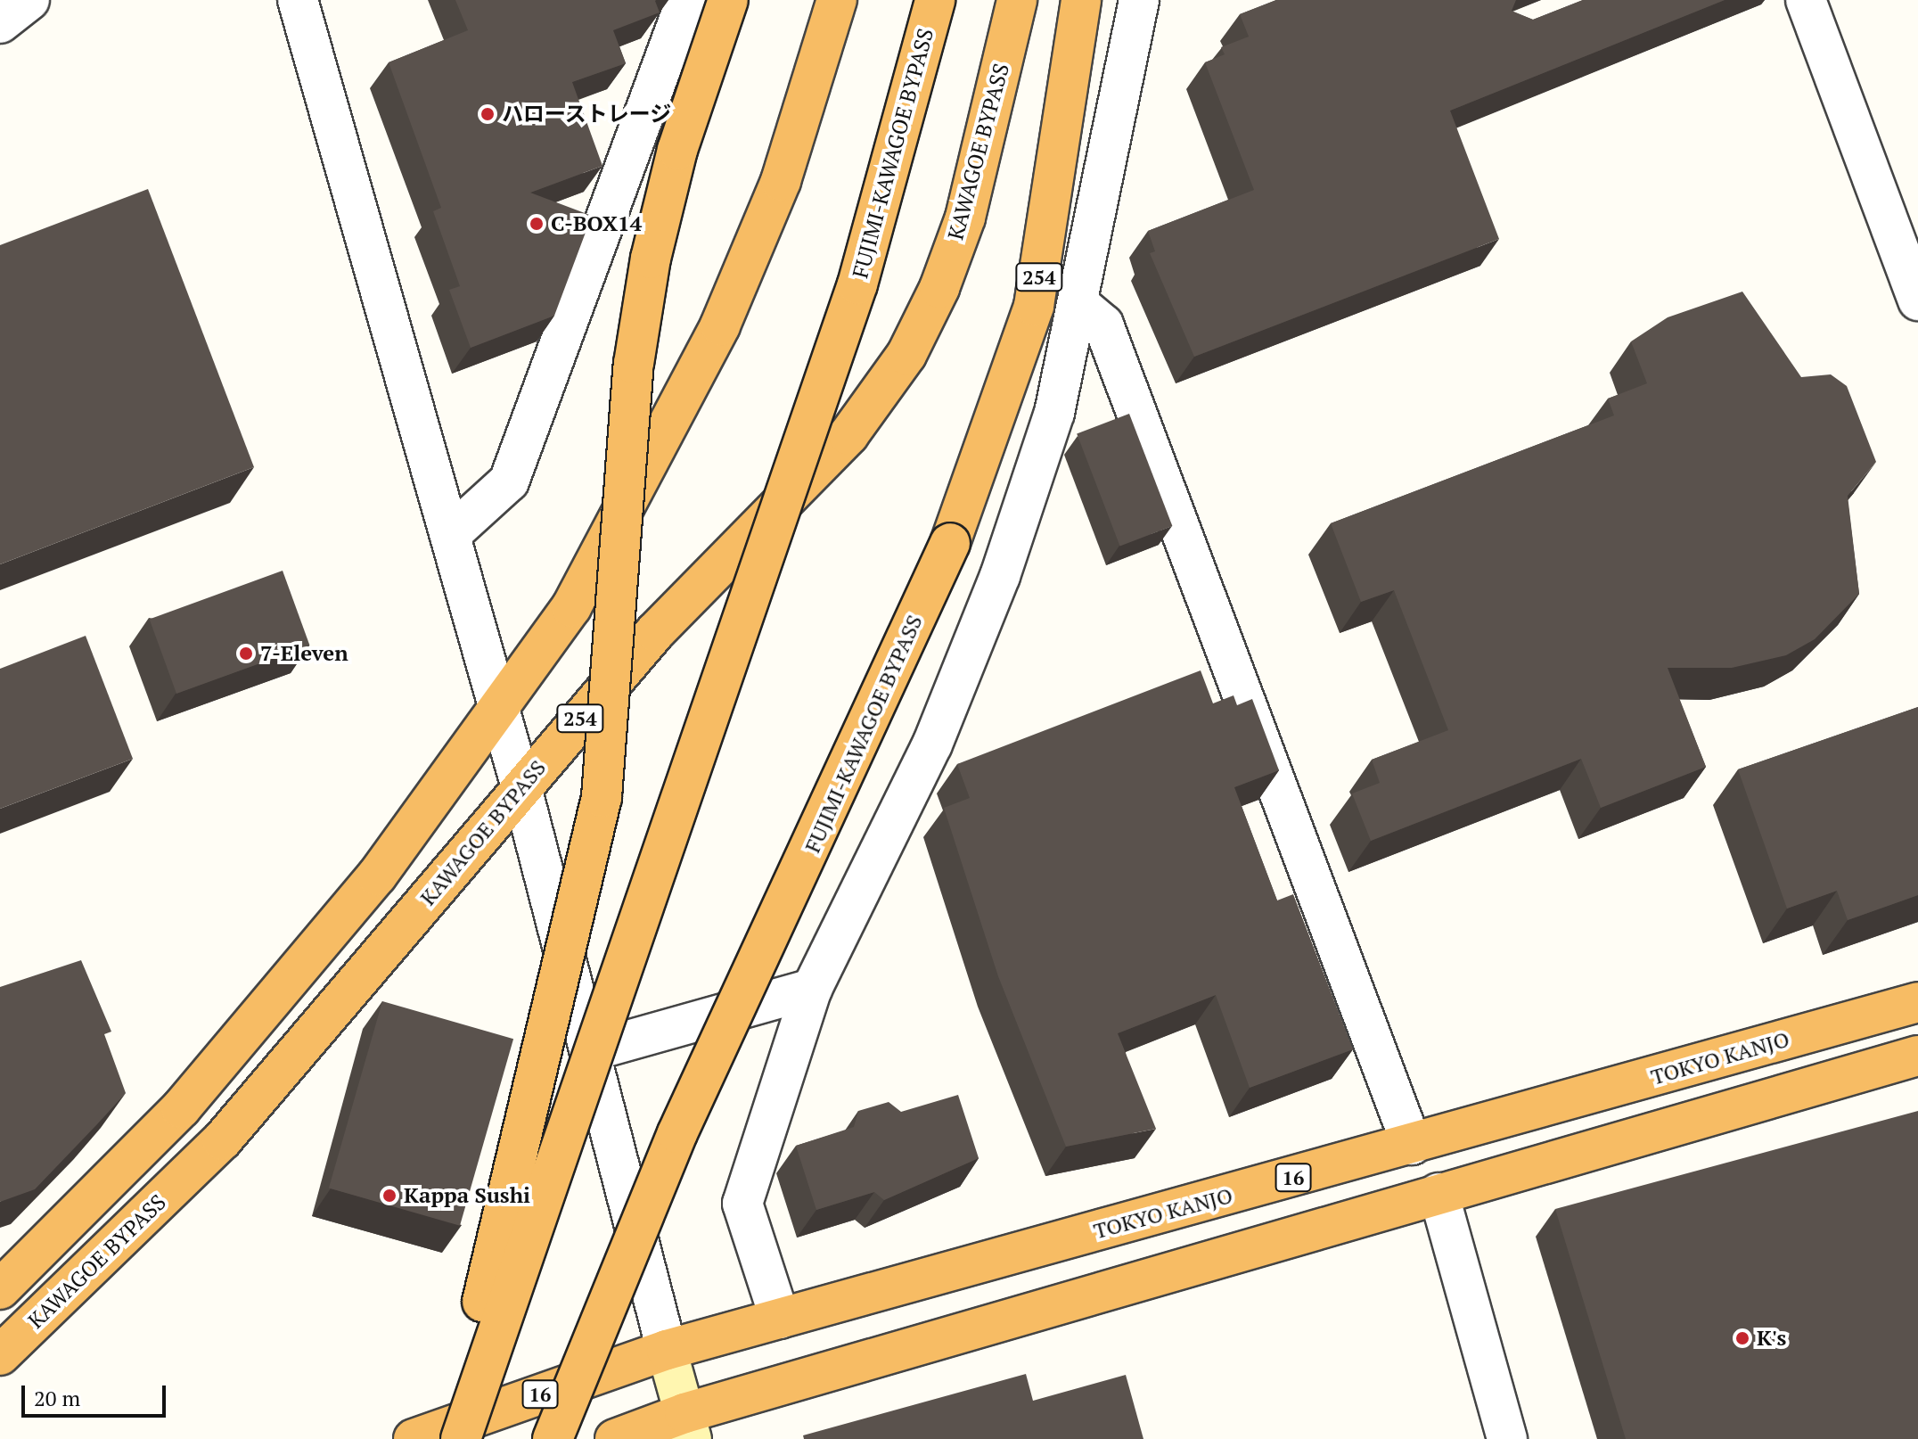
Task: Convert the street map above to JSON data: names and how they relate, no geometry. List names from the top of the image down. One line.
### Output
{"streets":{"highway":["KAWAGOE BYPASS","FUJIMI-KAWAGOE BYPASS","254","TOKYO KANJO","16"]},"places":["ハローストレージ","C-BOX14","7-Eleven","Kappa Sushi","K's"],"scale_bar":"20 m"}
